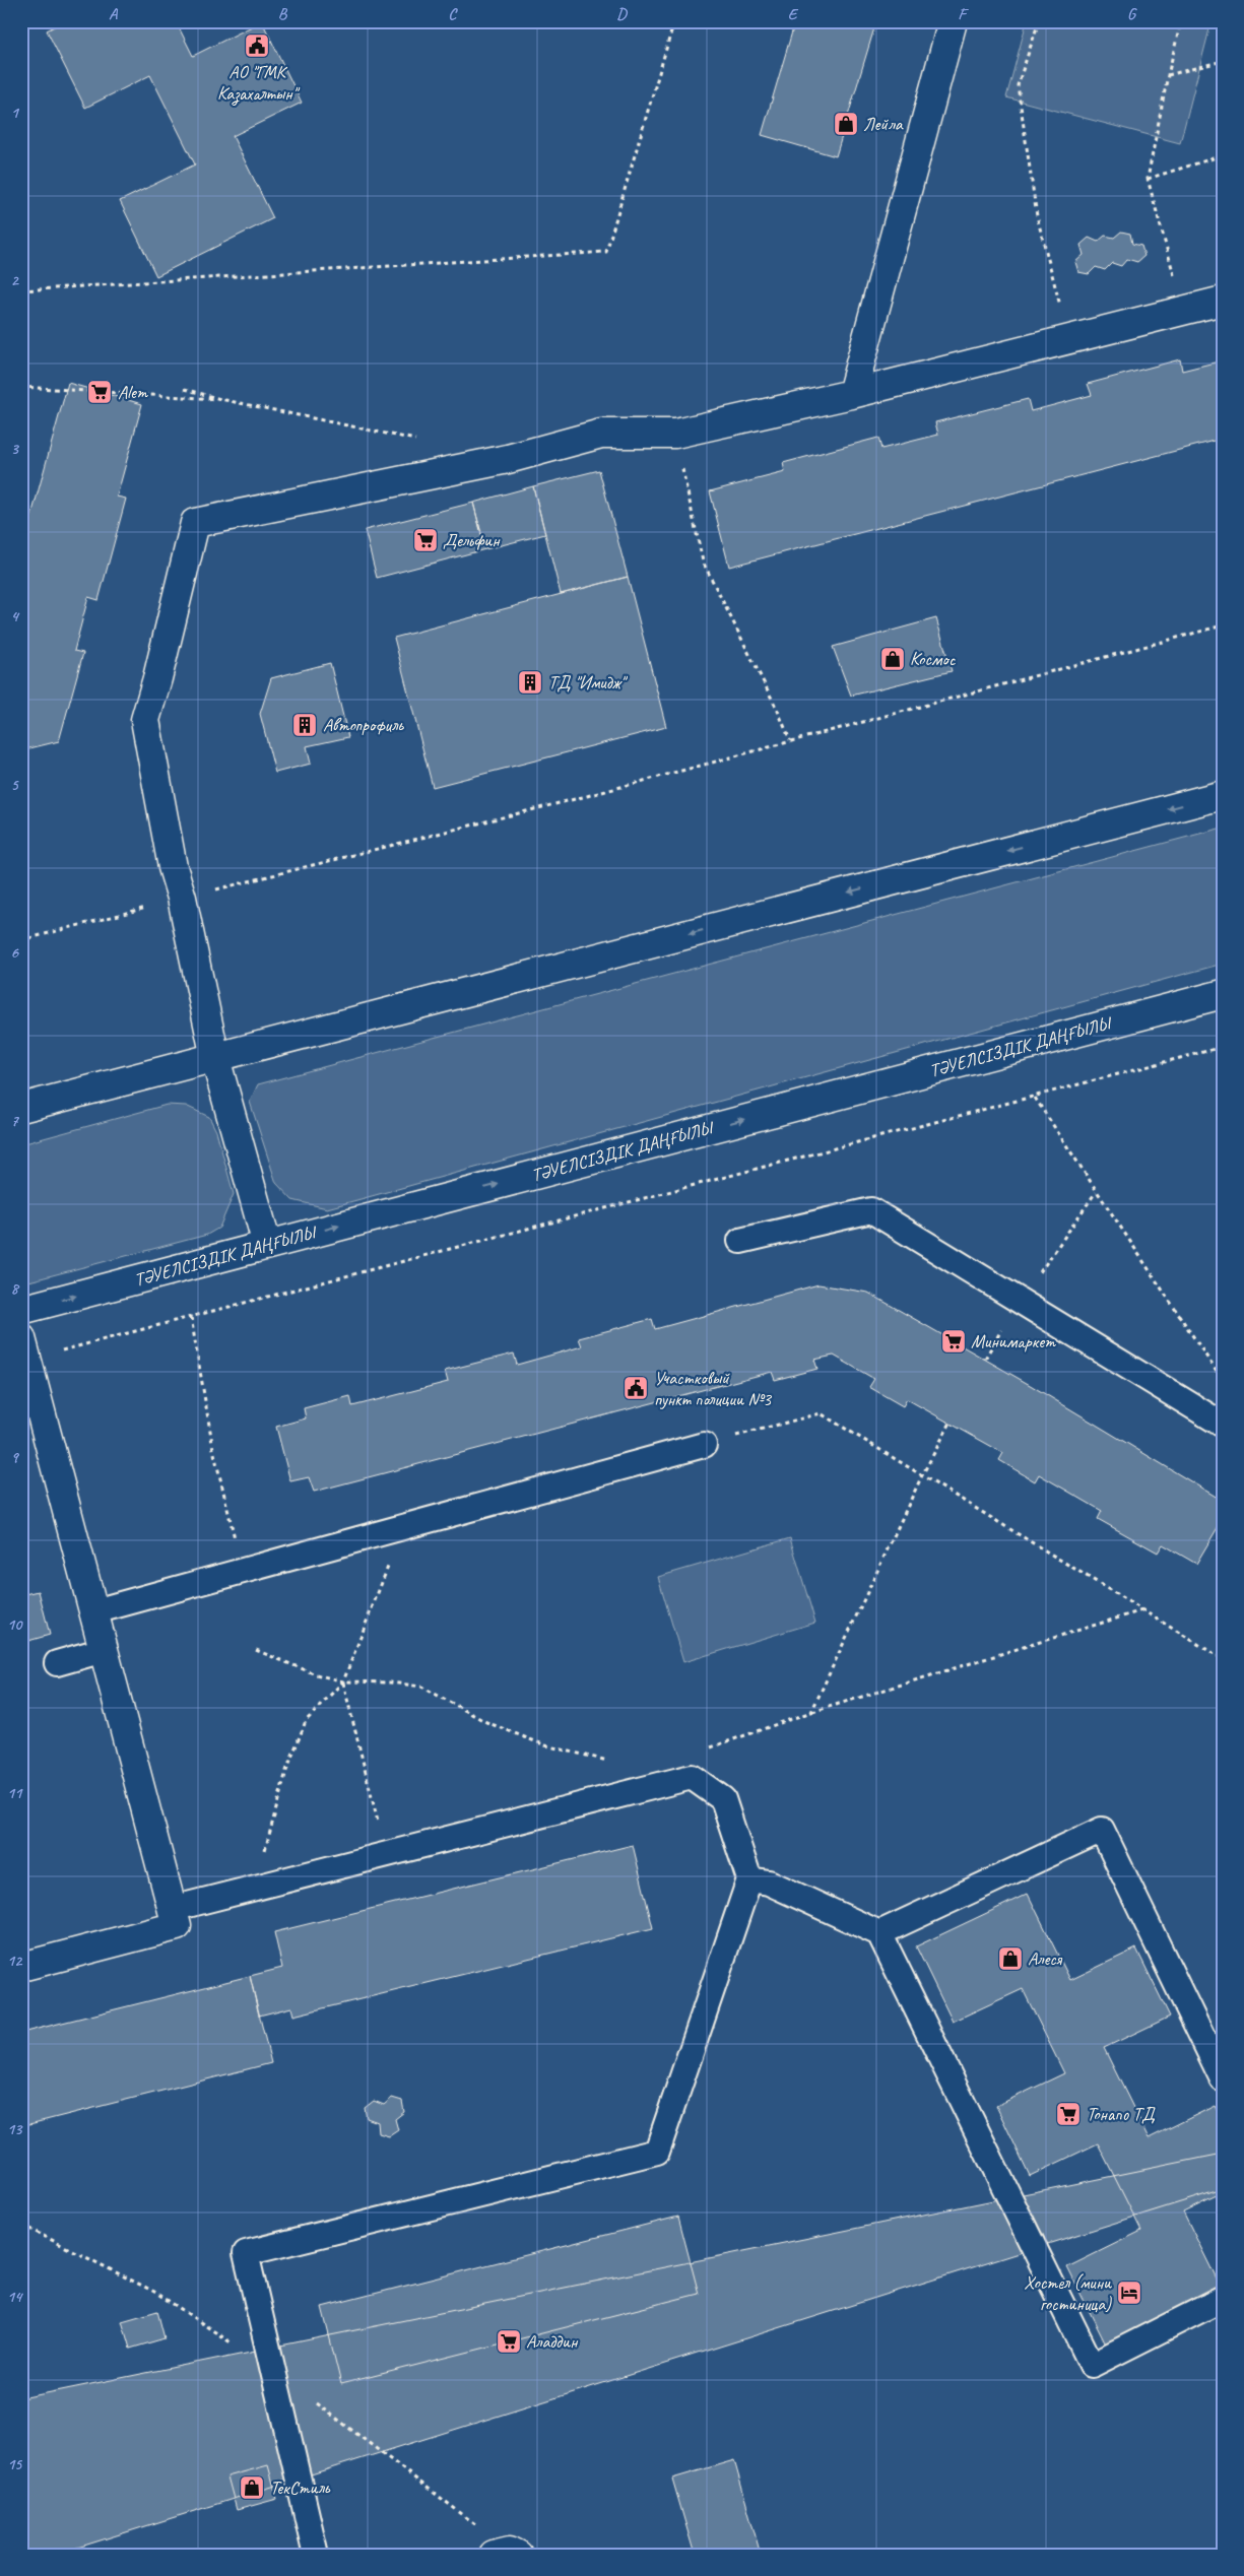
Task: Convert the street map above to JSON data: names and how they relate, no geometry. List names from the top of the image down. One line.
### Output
{"streets":{"street":["ТӘУЕЛСІЗДІК ДАҢҒЫЛЫ"]},"places":{"public building":["АО \"ГМК Казахалтын\"","Участковый пункт полиции №3"],"shop":["Лейла","Космос","Алеся","ТекСтиль"],"supermarket":["Alem","Дельфин","Минимаркет","Тонапо ТД","Аладдин"],"building":["ТД \"Имидж\"","Автопрофиль"],"hotel":["Хостел (мини гостиница)"]},"grid":{"columns":["A","B","C","D","E","F","G"],"rows":["1","2","3","4","5","6","7","8","9","10","11","12","13","14","15"]}}
